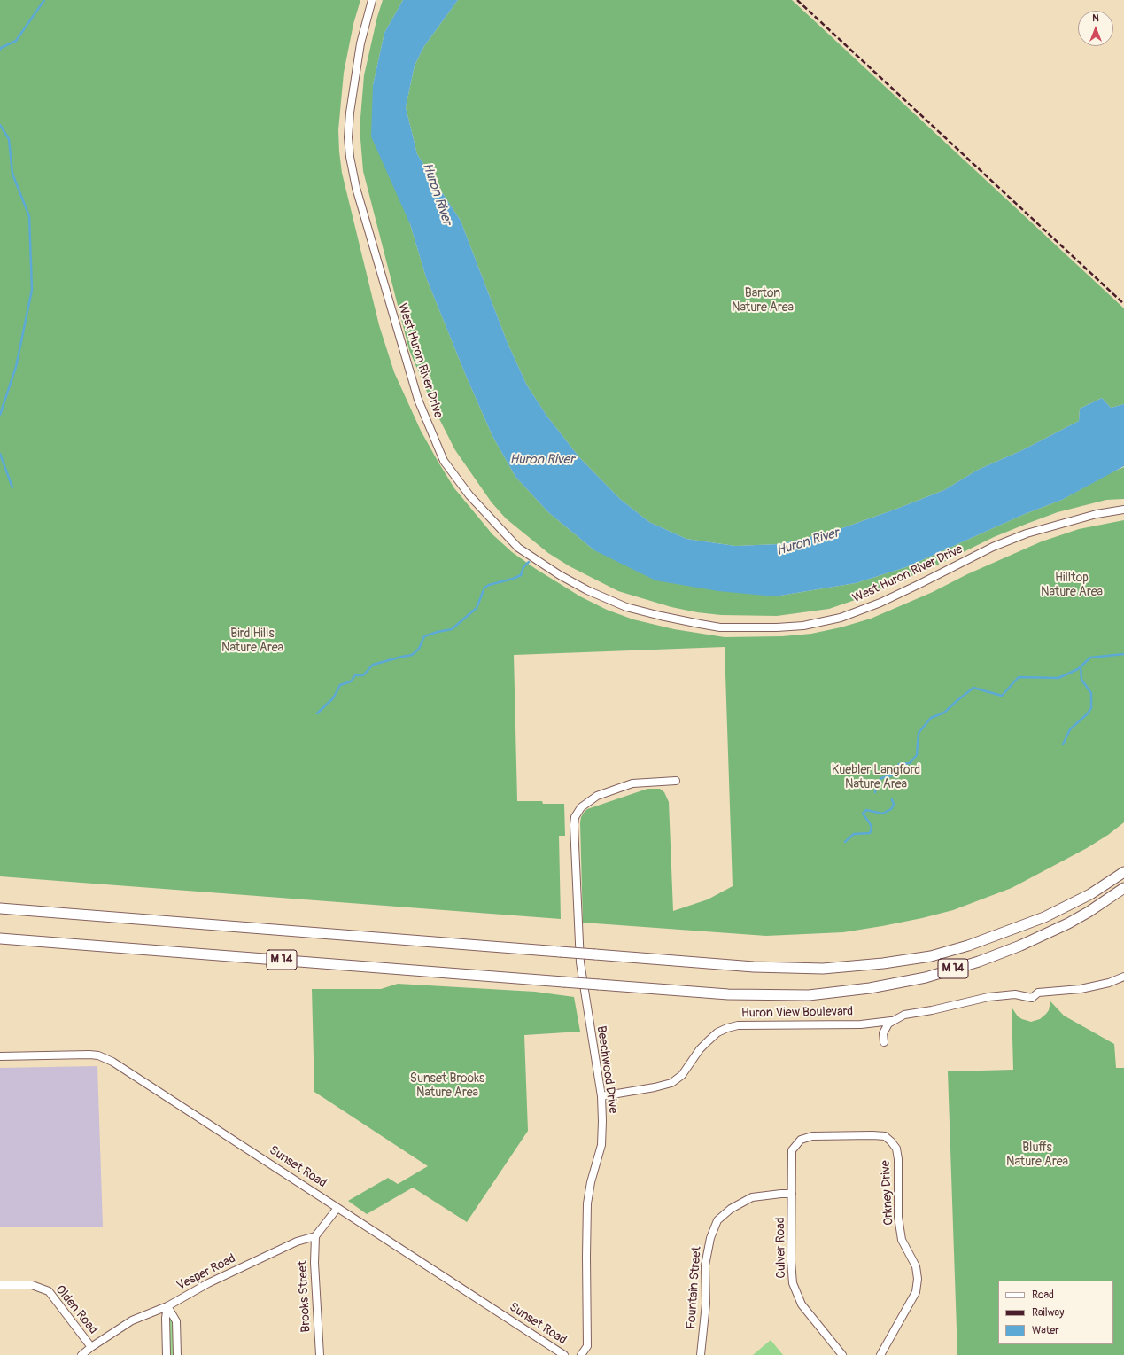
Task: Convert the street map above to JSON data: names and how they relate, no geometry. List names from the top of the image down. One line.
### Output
{"streets":{"highway":["M 14"],"street":["West Huron River Drive","Huron View Boulevard","Beechwood Drive","Sunset Road","Orkney Drive","Culver Road","Vesper Road","Fountain Street","Brooks Street","Olden Road"]},"crossings":[["Huron View Boulevard","Beechwood Drive"],["Orkney Drive","Culver Road"],["Culver Road","Fountain Street"],["Vesper Road","Brooks Street"],["Vesper Road","Olden Road"]],"water":["Huron River"],"parks":["Barton Nature Area","Hilltop Nature Area","Bird Hills Nature Area","Kuebler Langford Nature Area","Sunset Brooks Nature Area","Bluffs Nature Area"],"legend":["Road","Railway","Water"],"north":"top"}
